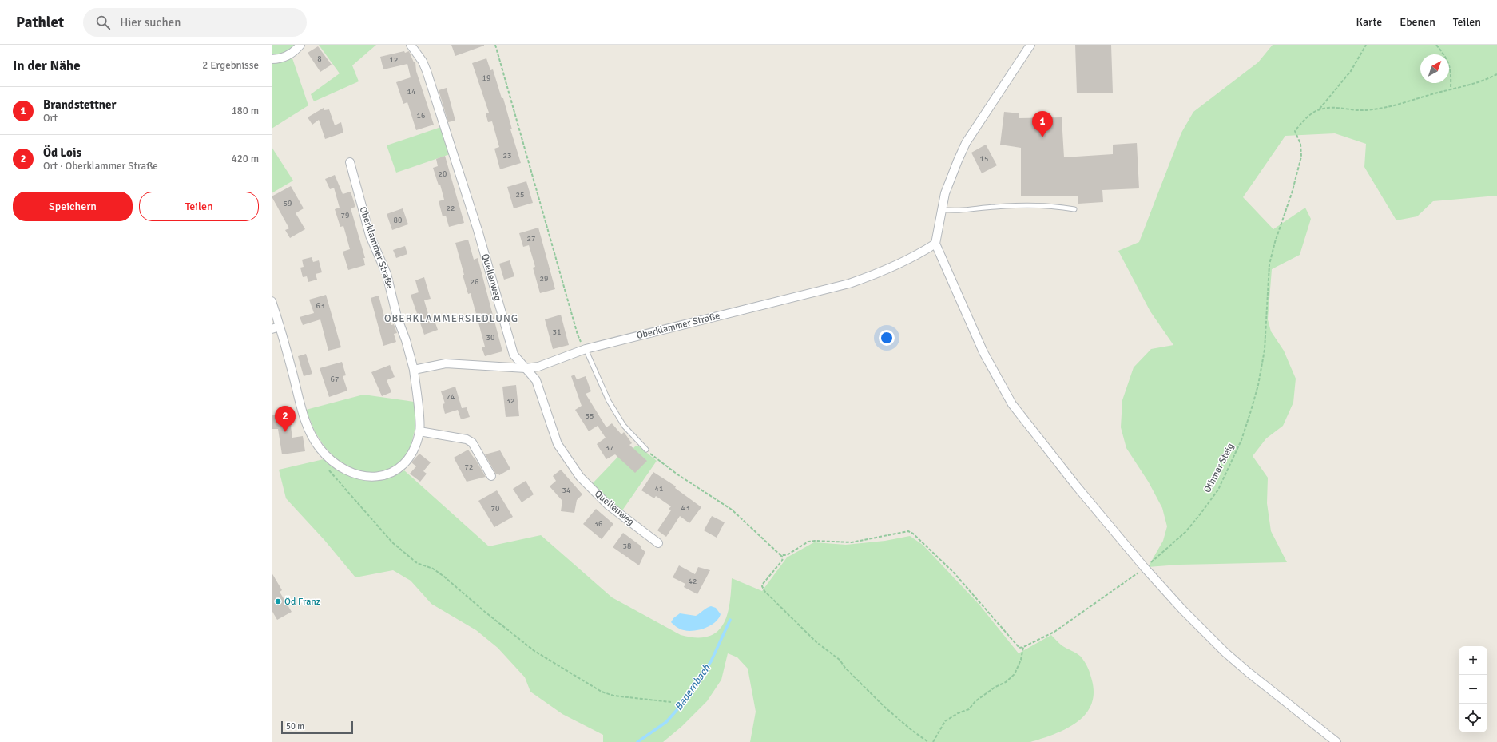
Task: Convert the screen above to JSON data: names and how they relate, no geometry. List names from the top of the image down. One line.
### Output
{"streets":{"street":["Oberklammer Straße","Quellenweg"],"path":["Othmar Steig"]},"crossings":[["Oberklammer Straße","Quellenweg"]],"districts":["OBERKLAMMERSIEDLUNG"],"water":["Bauernbach"],"places":["Öd Franz"],"house_numbers":["8","12","19","14","16","23","15","20","25","59","22","79","80","27","29","26","63","31","30","67","74","32","35","37","72","41","34","43","70","36","38","42"],"scale_bar":"50 m","north":"top right","page":{"header":"Pathlet","search":"Hier suchen","nav":["Karte","Ebenen","Teilen"],"heading":["In der Nähe","2 Ergebnisse"],"list":[{"mark":"1","name":"Brandstettner","note":"Ort","value":"180 m"},{"mark":"2","name":"Öd Lois","note":"Ort · Oberklammer Straße","value":"420 m"}],"pins":["1","2"],"buttons":["Speichern","Teilen"],"map_buttons":["+","−"],"scale":"50 m"}}
